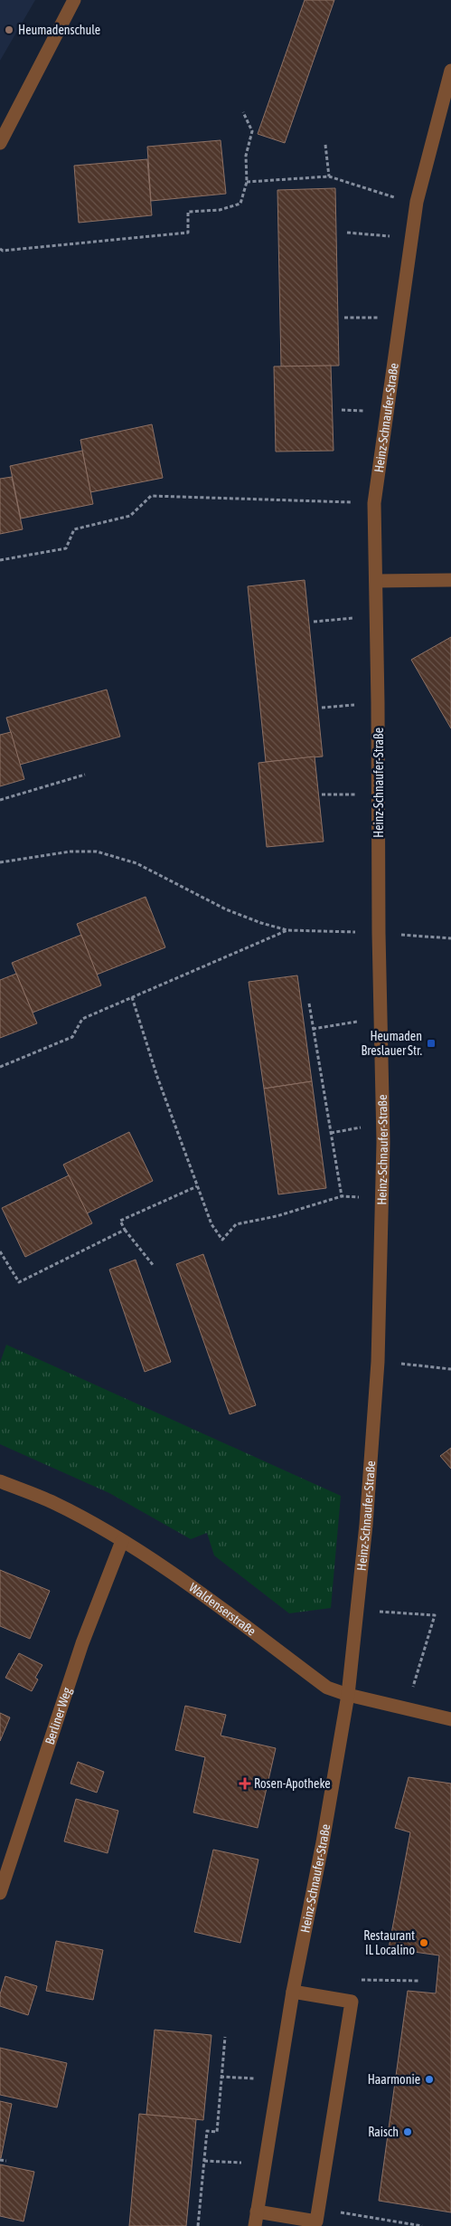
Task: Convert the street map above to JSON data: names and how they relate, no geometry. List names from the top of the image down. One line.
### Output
{"streets":{"street":["Heinz-Schnaufer-Straße","Waldenserstraße","Berliner Weg"]},"crossings":[["Heinz-Schnaufer-Straße","Waldenserstraße"],["Waldenserstraße","Berliner Weg"]],"places":{"other":["Heumadenschule","Restaurant IL Localino","Haarmonie","Raisch"],"transit":["Heumaden Breslauer Str."],"health":["Rosen-Apotheke"]}}
